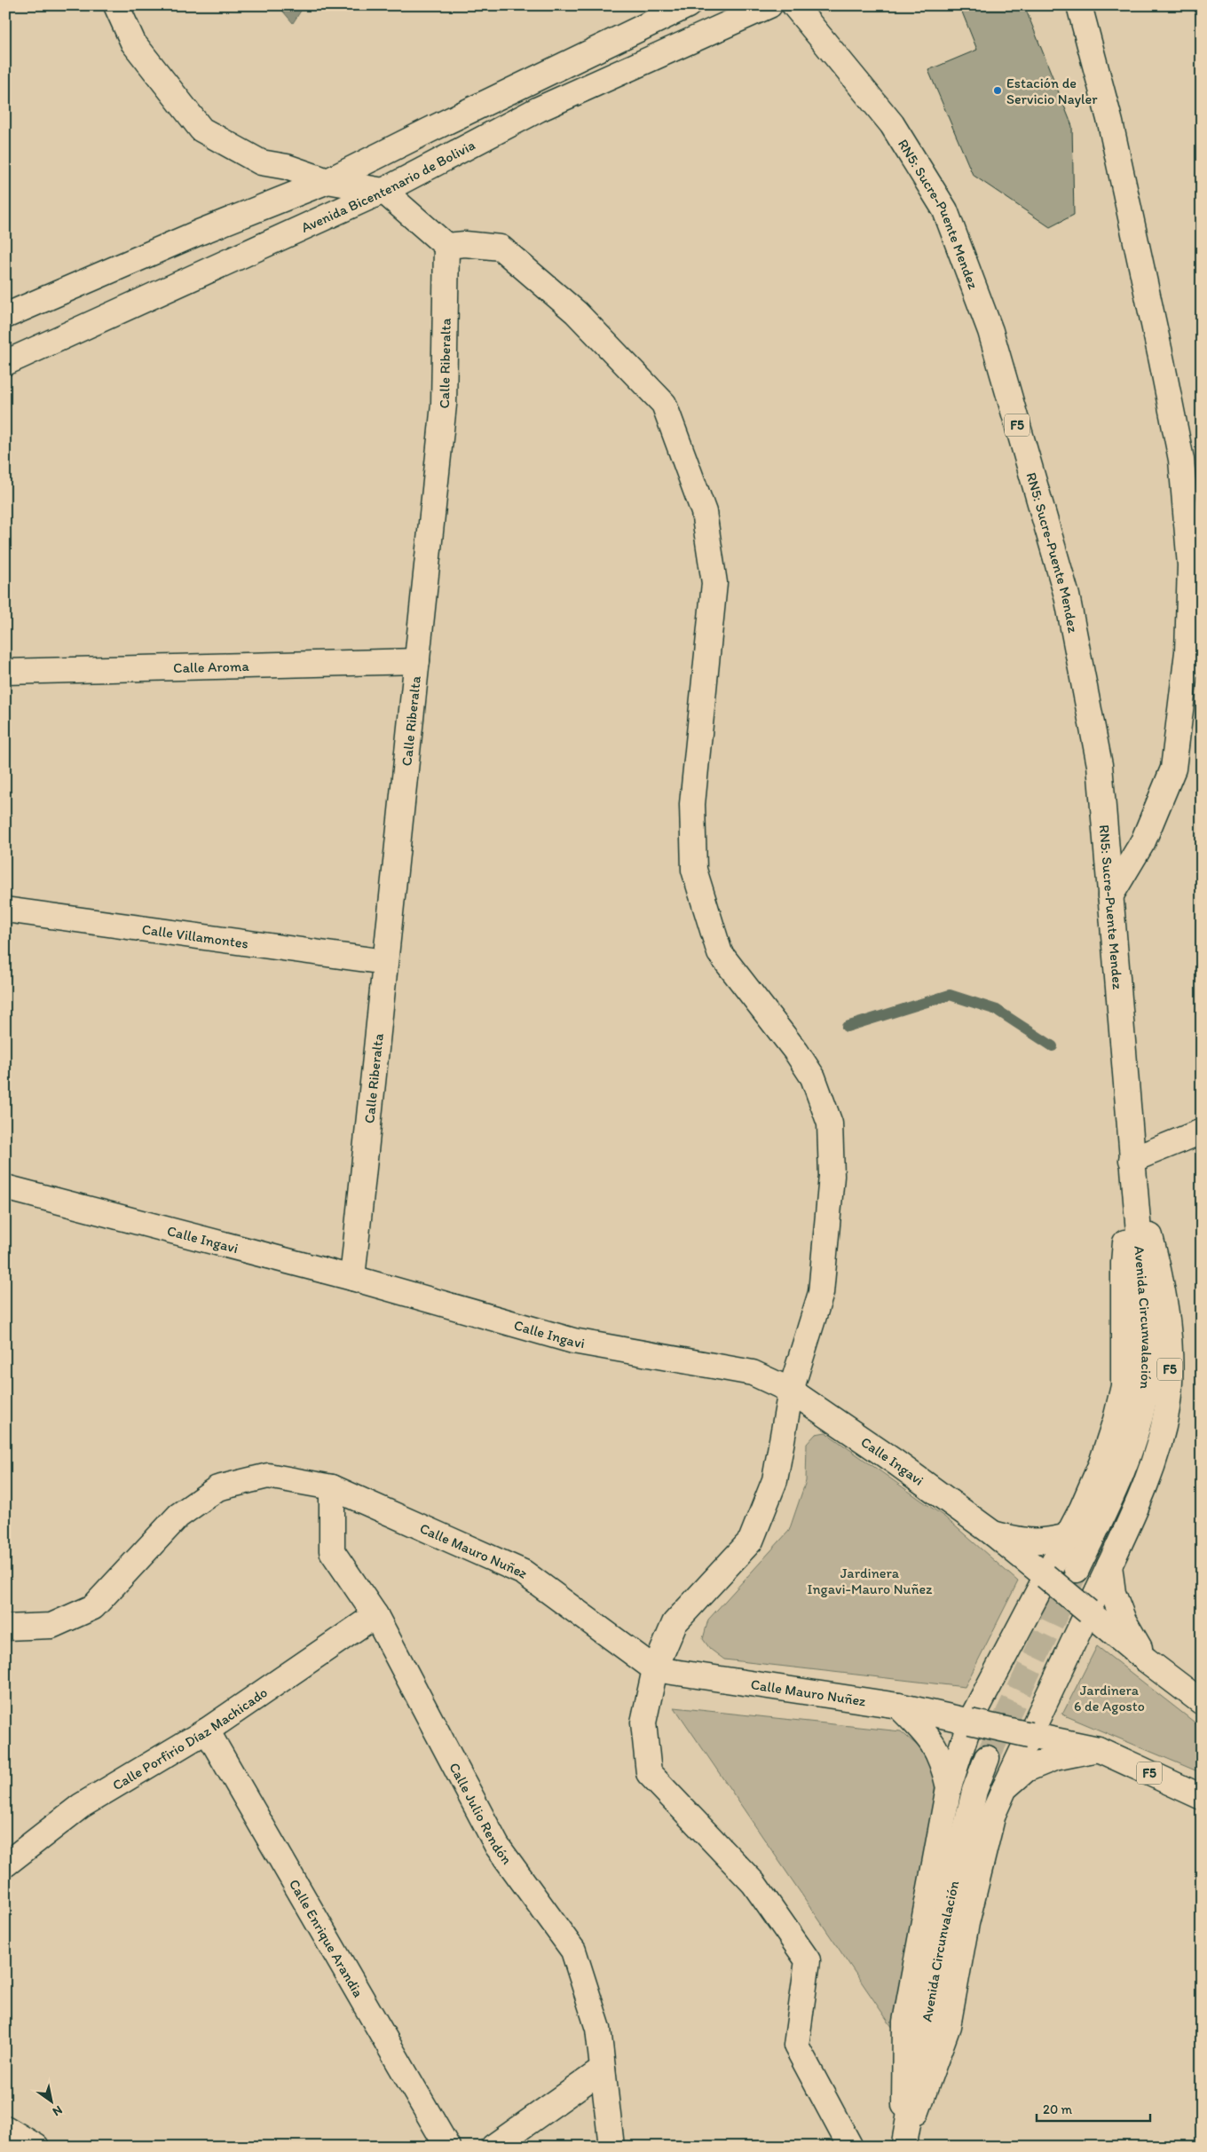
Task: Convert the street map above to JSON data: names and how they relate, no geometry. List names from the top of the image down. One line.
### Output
{"streets":{"main road":["Avenida Bicentenario de Bolivia","RN5: Sucre-Puente Mendez","Calle Riberalta","F5","Calle Aroma","Calle Villamontes","Calle Ingavi","Avenida Circunvalación","Calle Mauro Nuñez","Calle Porfirio Díaz Machicado","Calle Julio Rendón","Calle Enrique Arandia"]},"crossings":[["RN5: Sucre-Puente Mendez","F5"],["RN5: Sucre-Puente Mendez","Avenida Circunvalación"],["Calle Riberalta","Calle Aroma"],["Calle Riberalta","Calle Villamontes"],["Calle Riberalta","Calle Ingavi"],["F5","Calle Ingavi"],["F5","Avenida Circunvalación"],["F5","Calle Mauro Nuñez"],["Calle Mauro Nuñez","Calle Julio Rendón"],["Calle Porfirio Díaz Machicado","Calle Julio Rendón"],["Calle Porfirio Díaz Machicado","Calle Enrique Arandia"]],"parks":["Jardinera Ingavi-Mauro Nuñez","Jardinera 6 de Agosto"],"places":["Estación de Servicio Nayler"],"scale_bar":"20 m","north":"bottom right"}
